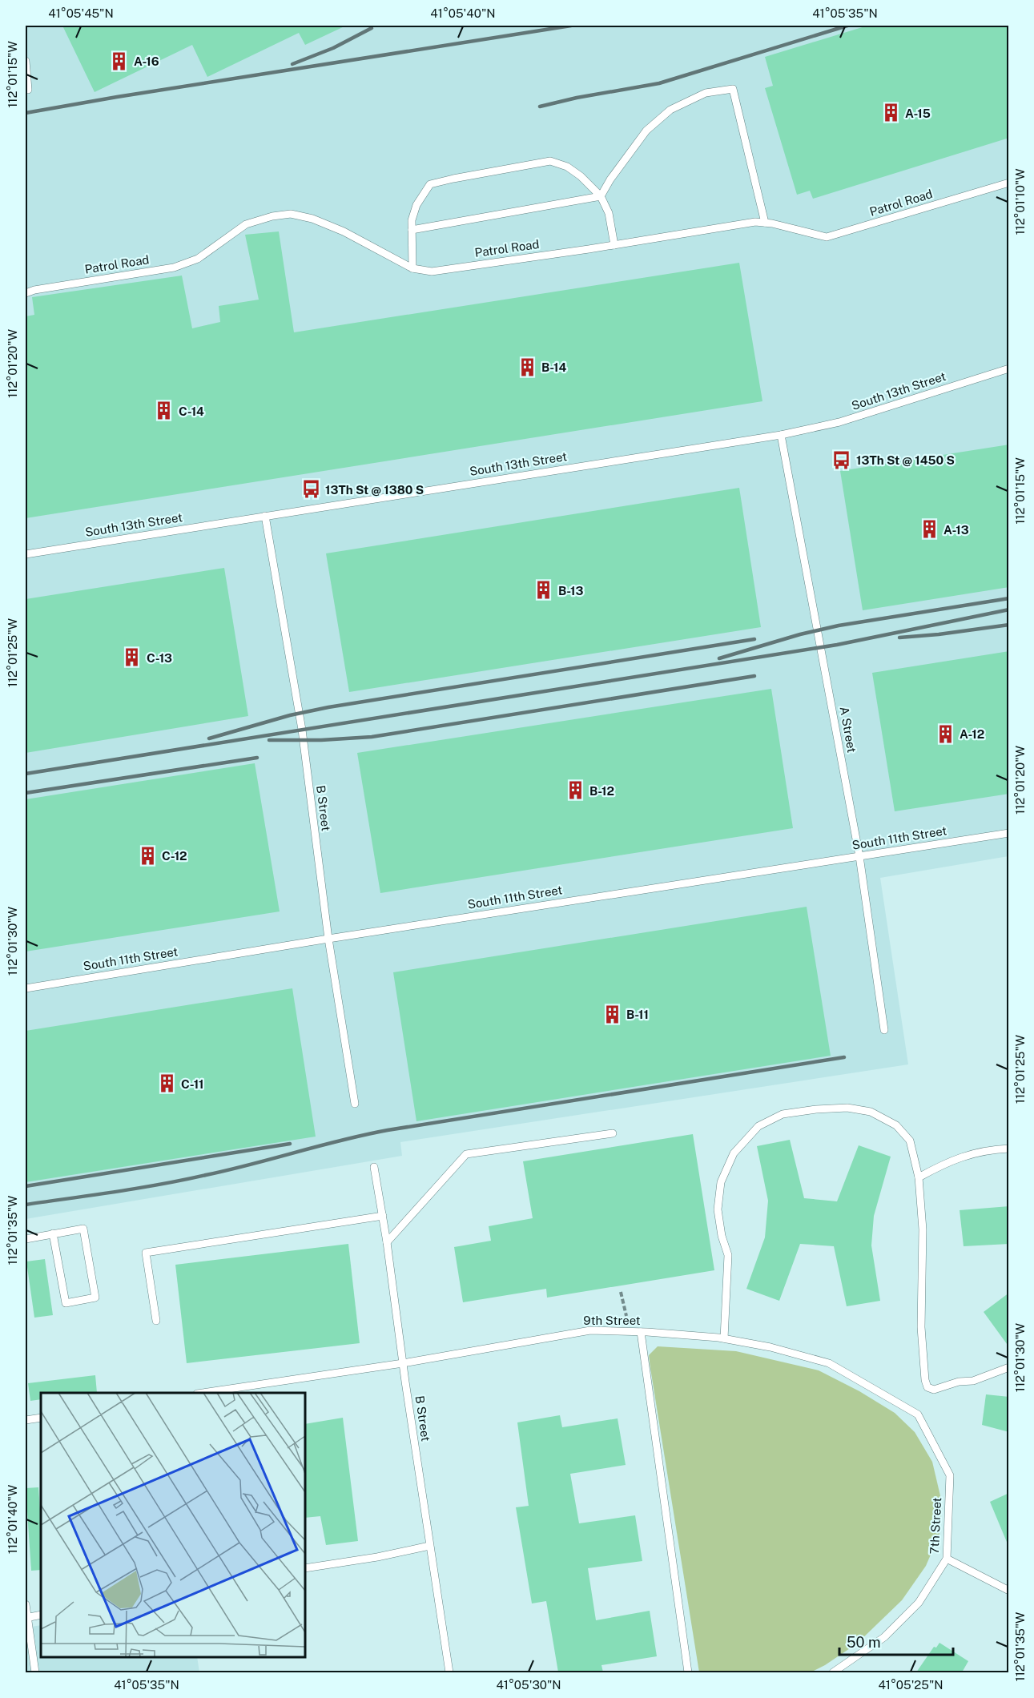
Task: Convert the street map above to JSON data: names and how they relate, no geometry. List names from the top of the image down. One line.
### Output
{"streets":{"lane":["Patrol Road","South 13th Street","A Street","B Street","South 11th Street","9th Street","7th Street"]},"crossings":[["South 13th Street","A Street"],["South 13th Street","B Street"],["A Street","South 11th Street"],["B Street","South 11th Street"],["B Street","9th Street"],["9th Street","7th Street"]],"places":{"building":["A-16","A-15","B-14","C-14","A-13","B-13","C-13","A-12","B-12","C-12","B-11","C-11"],"bus stop":["13Th St @ 1450 S","13Th St @ 1380 S"]},"scale_bar":"50 m","coordinates":["41°05'45\"N","41°05'40\"N","41°05'35\"N","112°01'15\"W","112°01'10\"W","112°01'20\"W","112°01'25\"W","112°01'30\"W","112°01'35\"W","112°01'40\"W","41°05'30\"N","41°05'25\"N"]}
